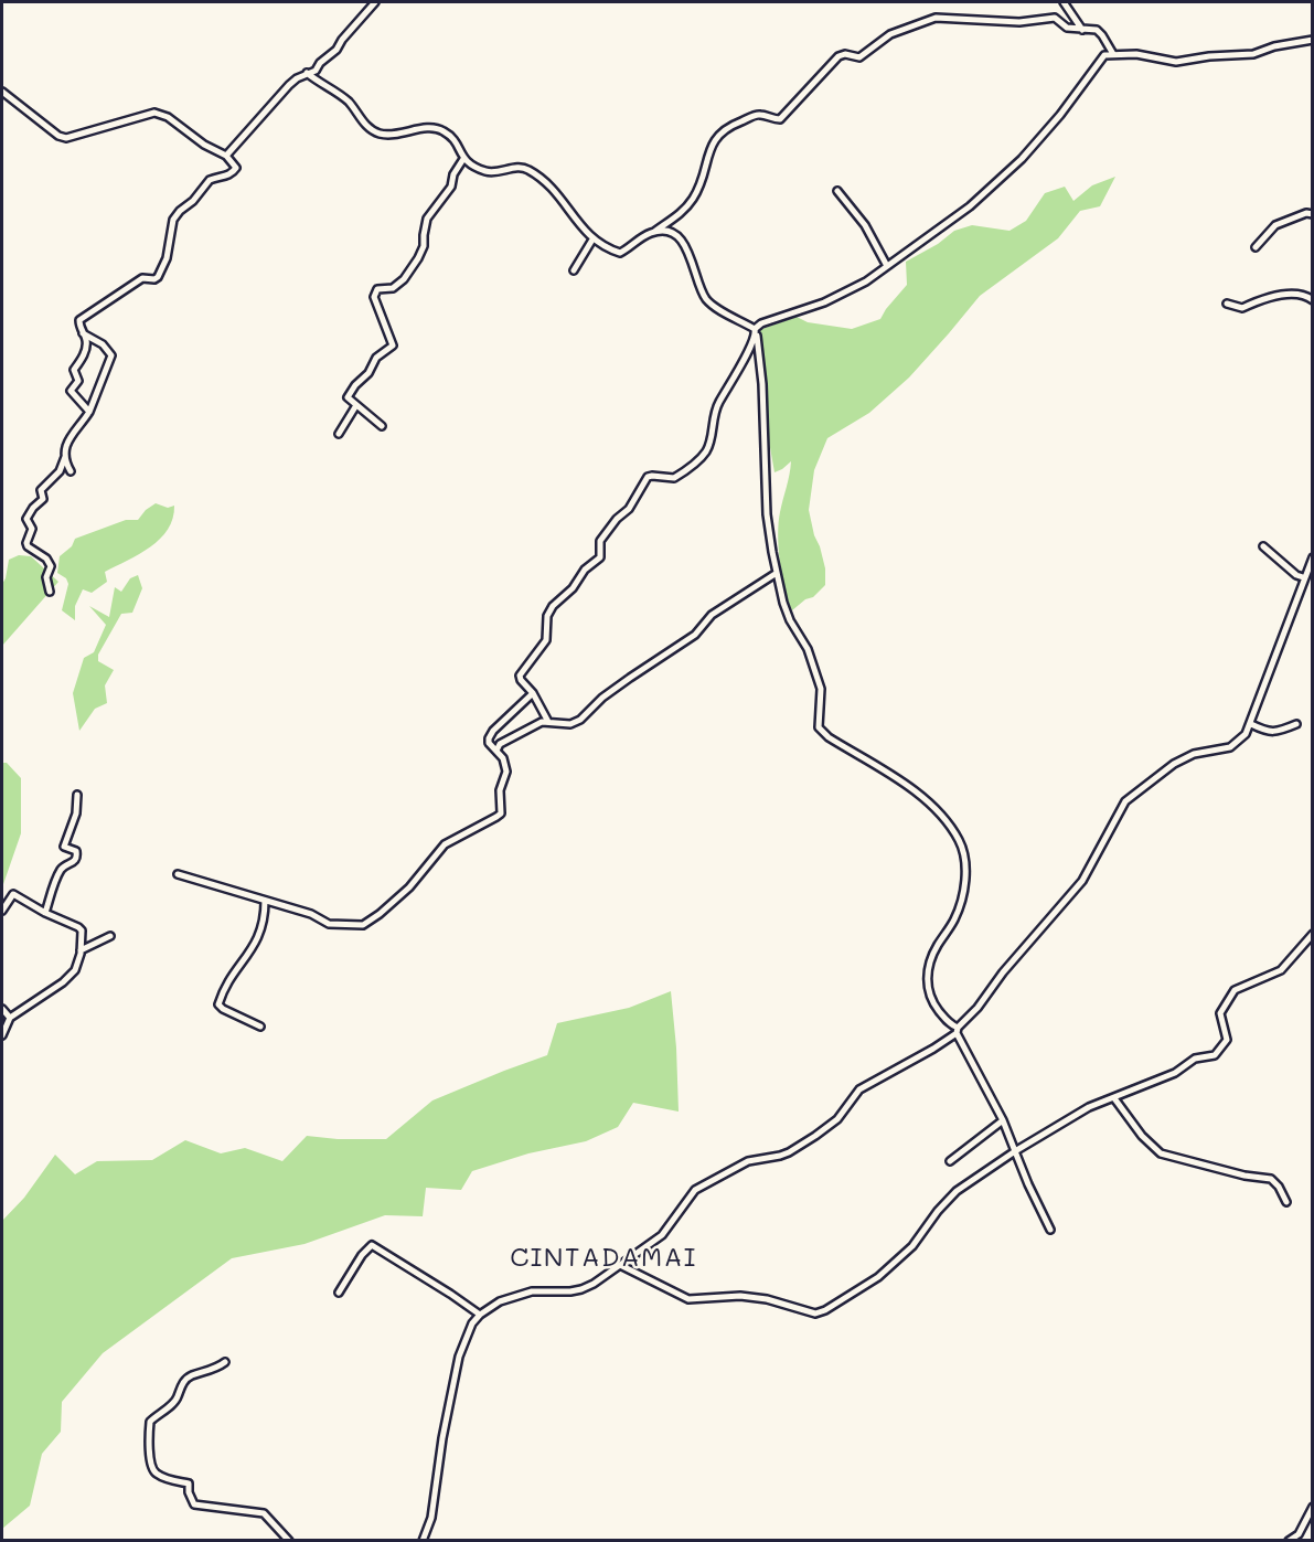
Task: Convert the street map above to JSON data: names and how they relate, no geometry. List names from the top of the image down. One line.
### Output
{"districts":["CINTADAMAI"]}
